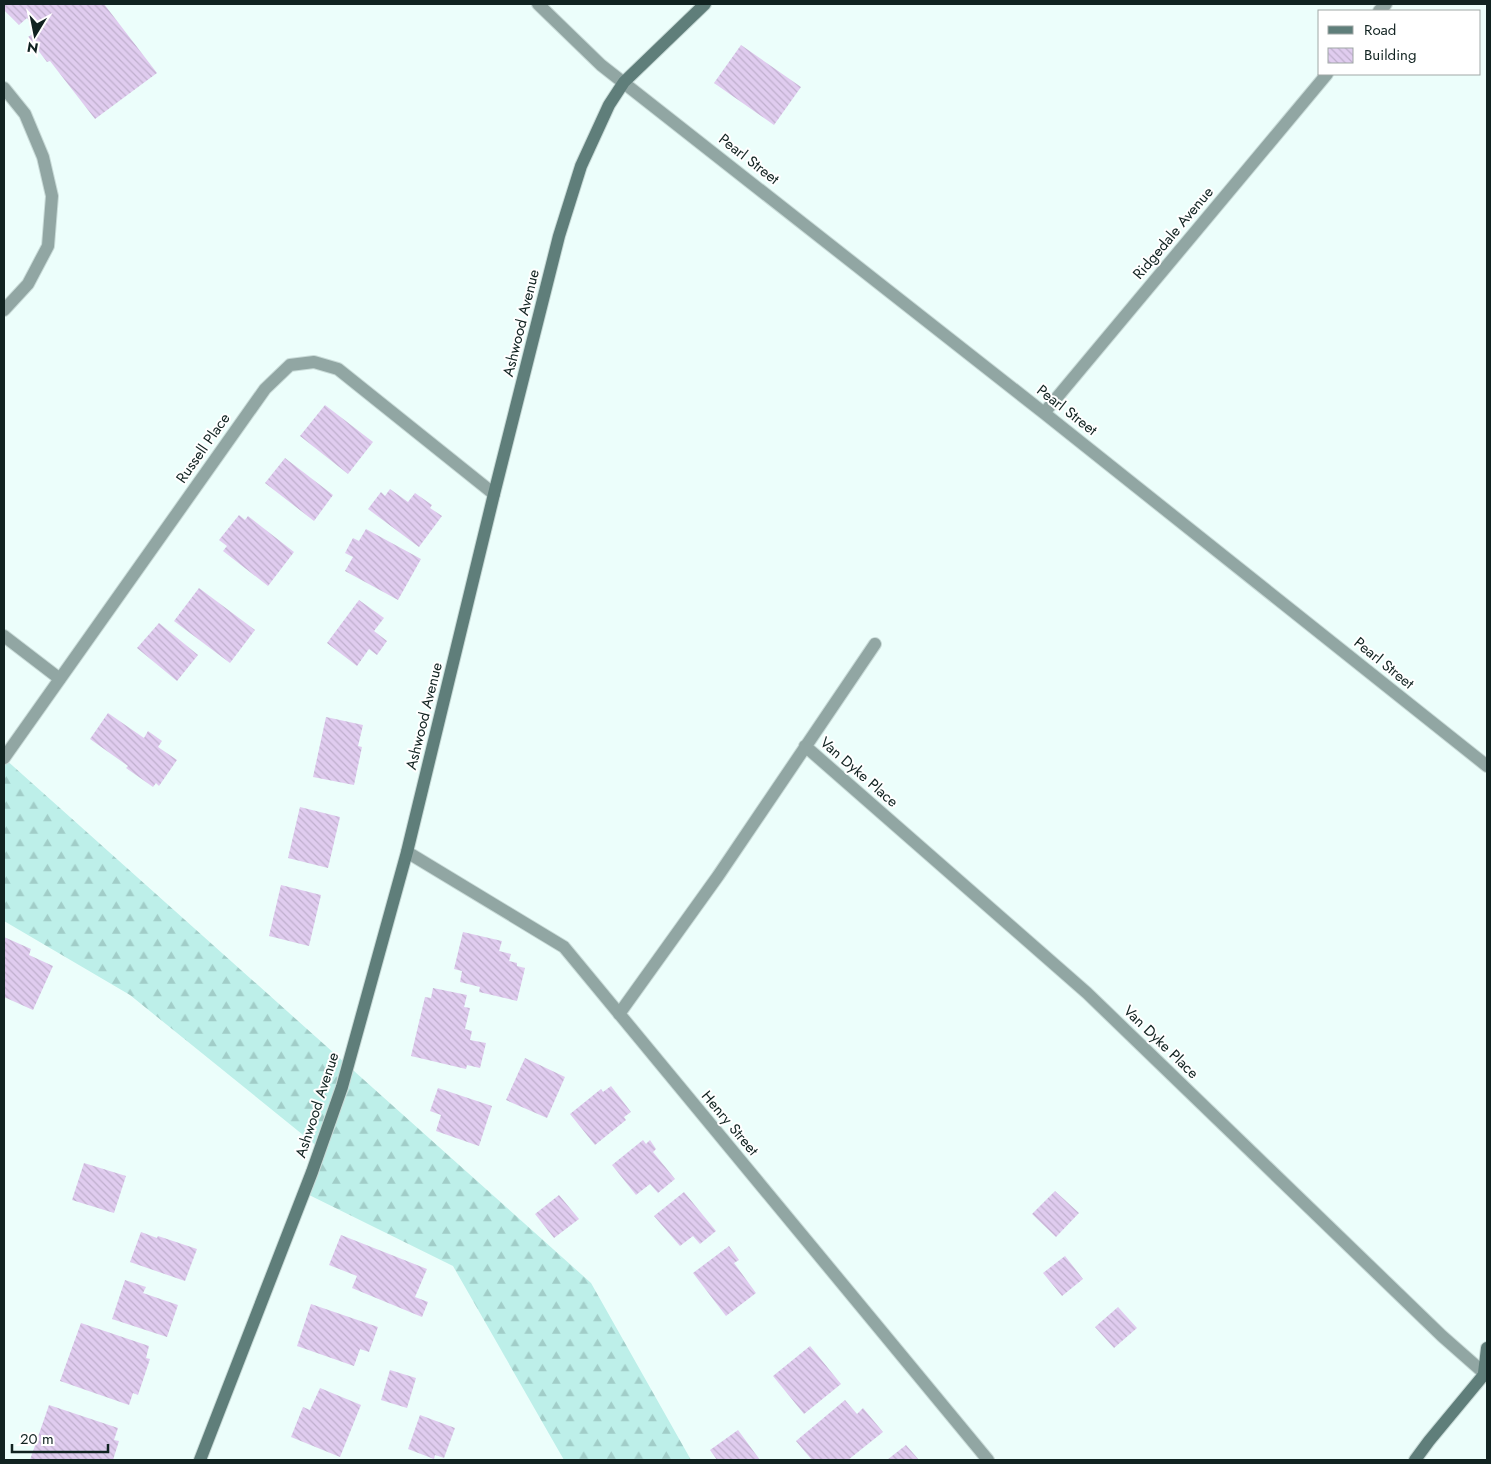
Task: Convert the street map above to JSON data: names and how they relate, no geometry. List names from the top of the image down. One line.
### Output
{"streets":{"street":["Pearl Street","Ridgedale Avenue","Ashwood Avenue","Russell Place","Van Dyke Place","Henry Street"]},"crossings":[["Pearl Street","Ridgedale Avenue"],["Pearl Street","Ashwood Avenue"],["Ashwood Avenue","Russell Place"],["Ashwood Avenue","Henry Street"],["Van Dyke Place","Henry Street"]],"legend":["Road","Building"],"scale_bar":"20 m","north":"bottom"}
